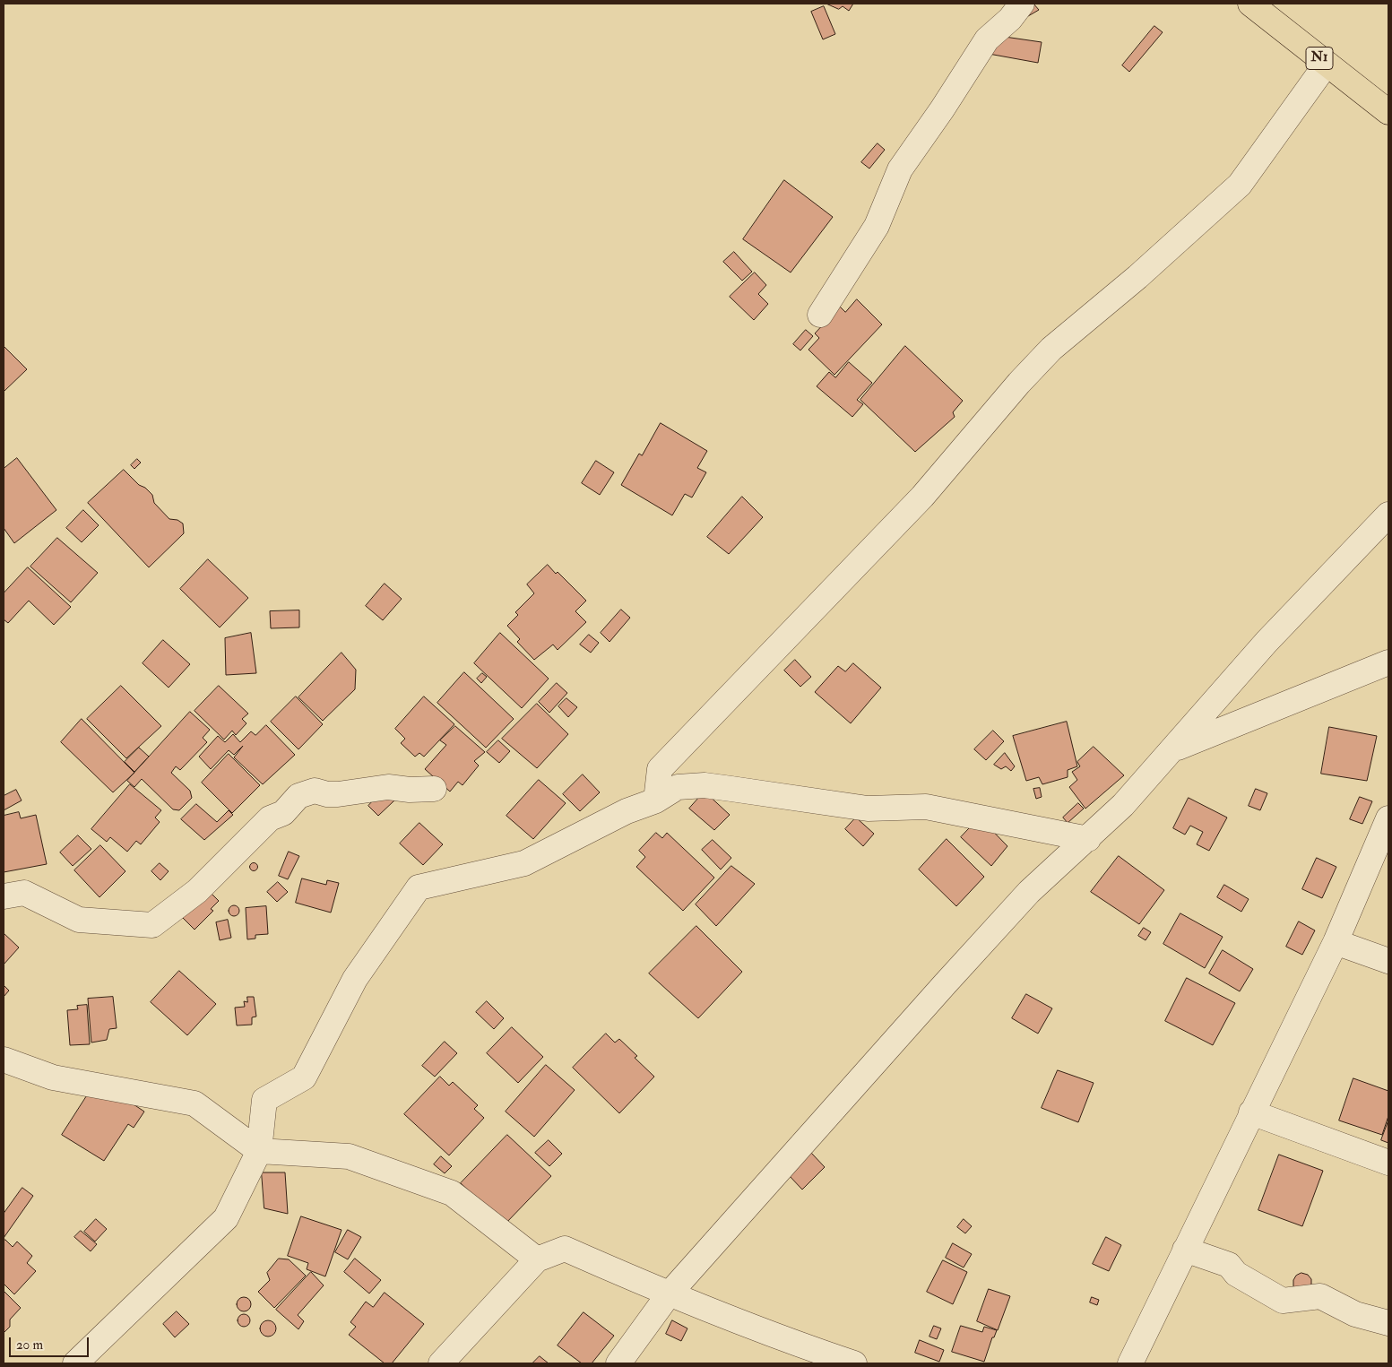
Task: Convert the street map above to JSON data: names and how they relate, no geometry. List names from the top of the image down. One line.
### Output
{"streets":{"highway":["N1"]},"scale_bar":"20 m"}
